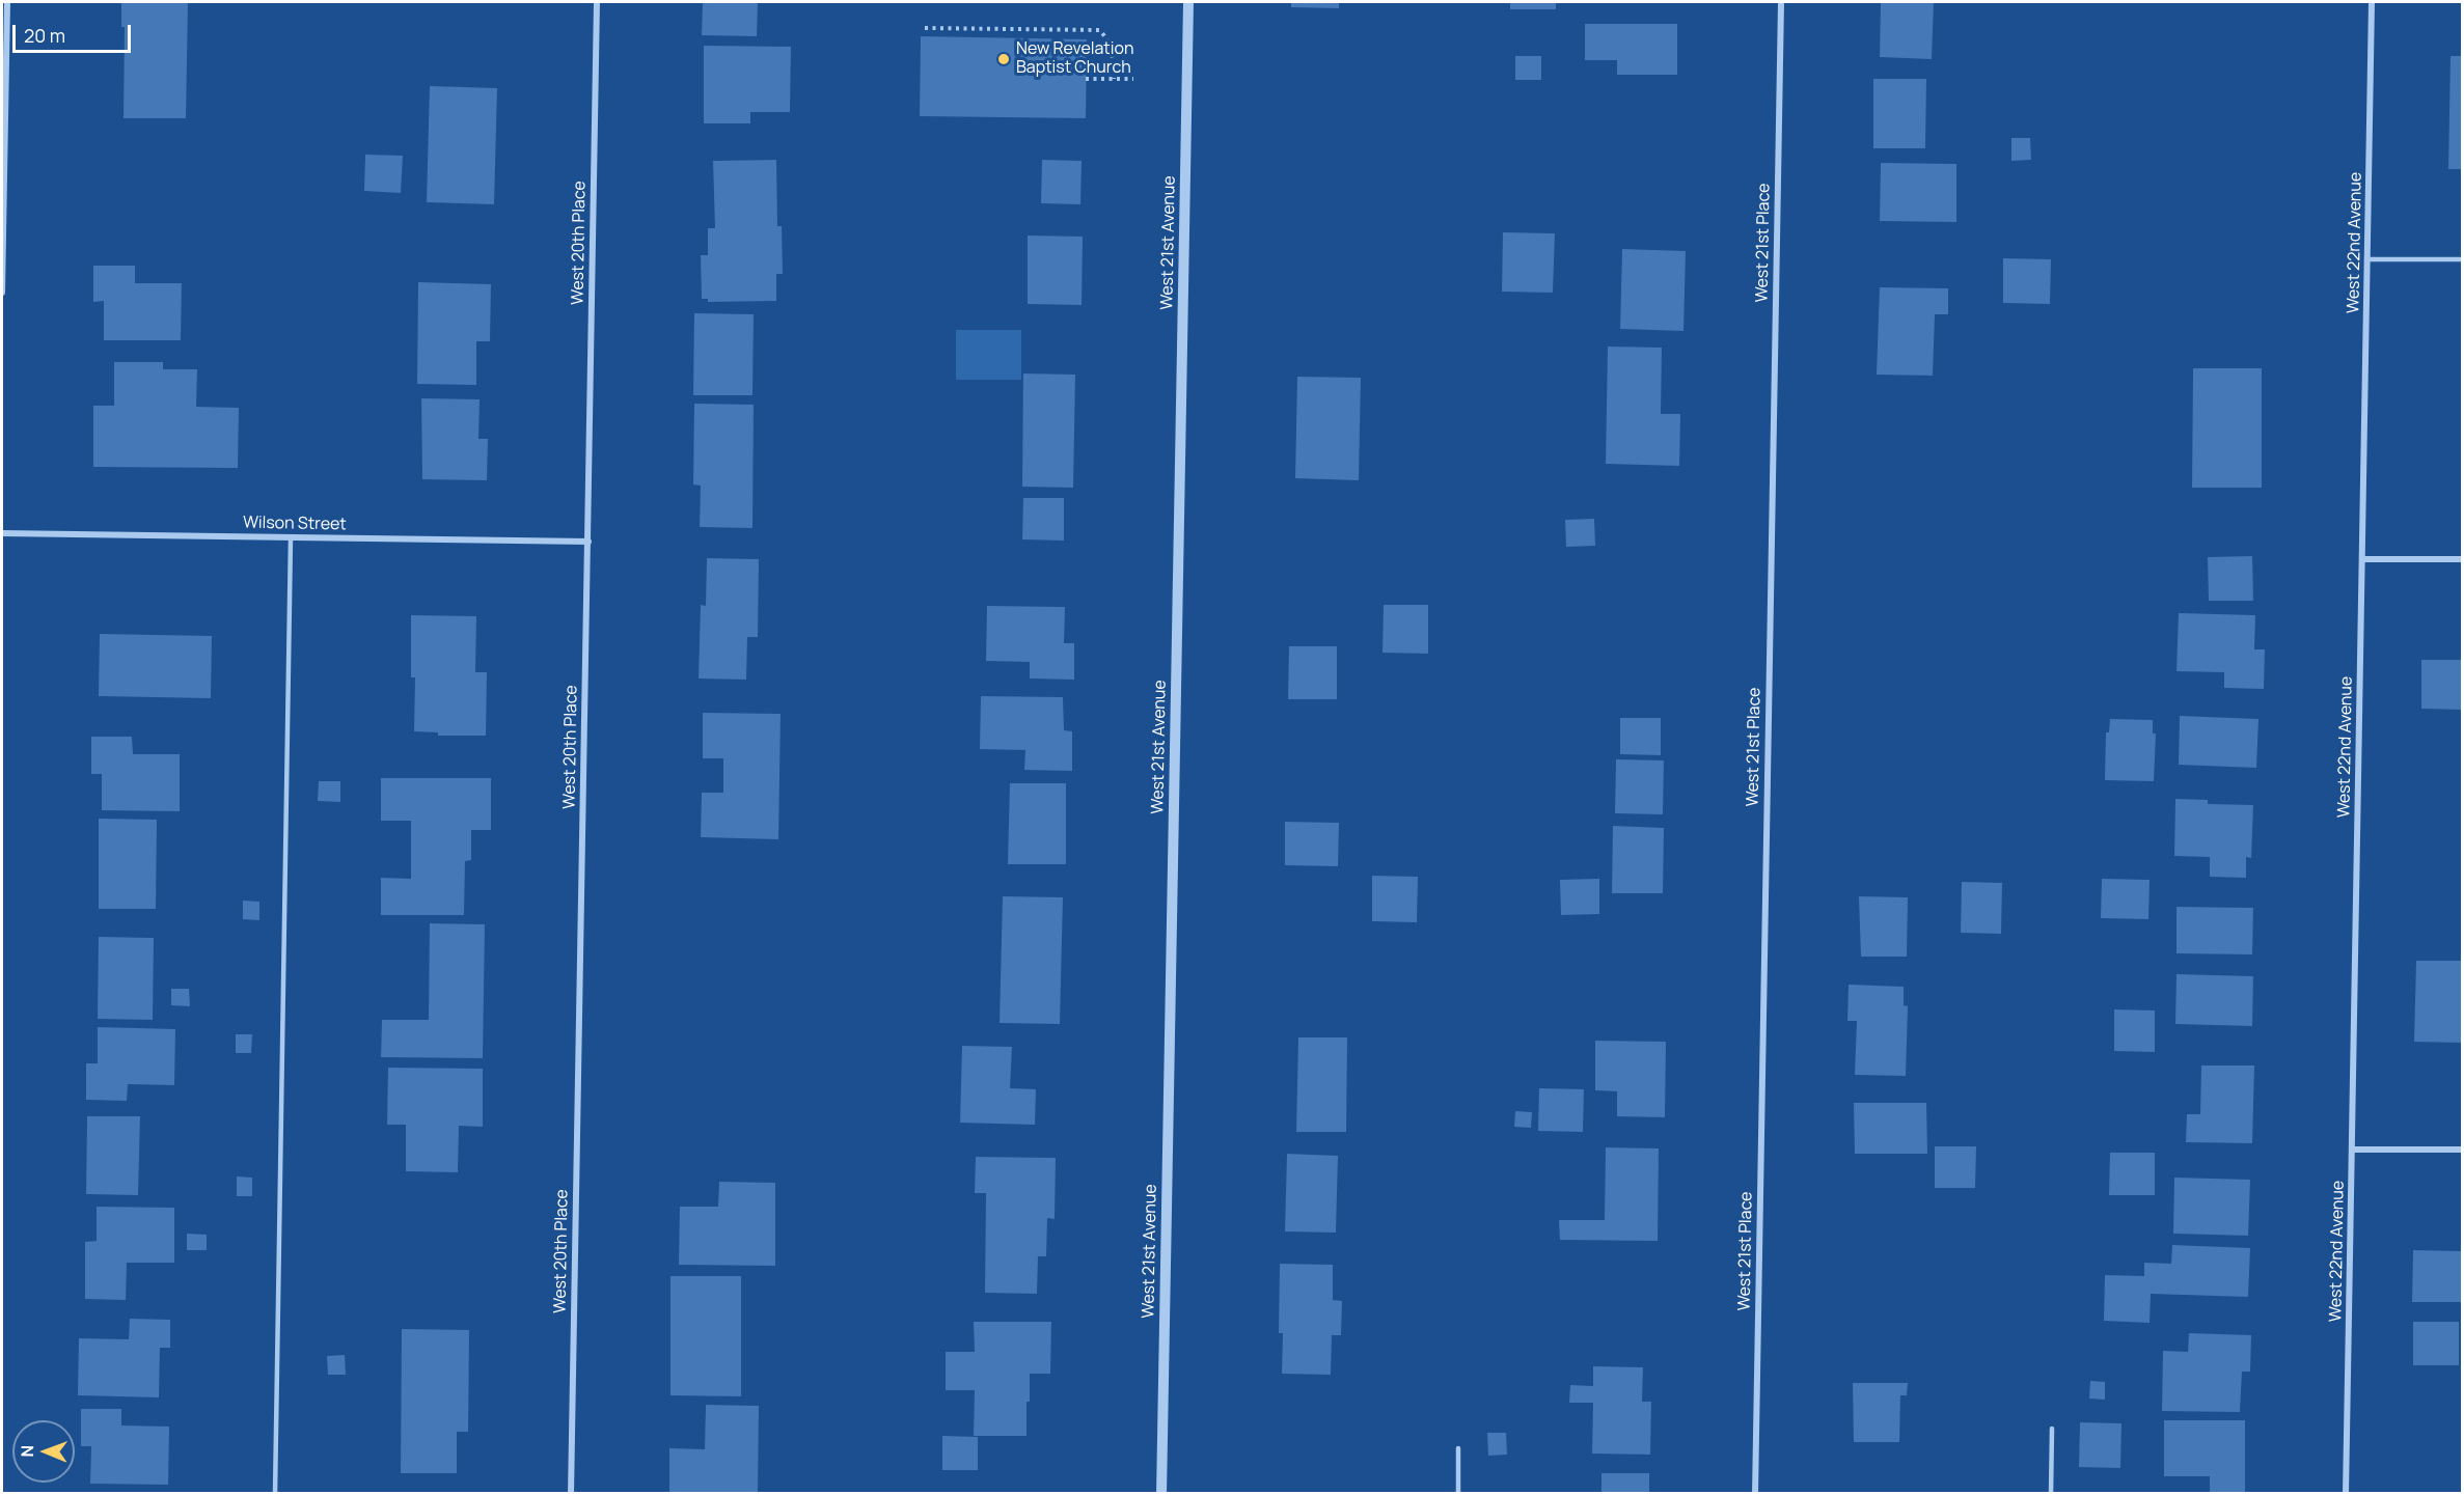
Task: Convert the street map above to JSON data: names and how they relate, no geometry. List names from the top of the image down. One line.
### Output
{"streets":{"street":["West 20th Place","West 21st Avenue","West 21st Place","West 22nd Avenue","Wilson Street"]},"crossings":[["West 20th Place","Wilson Street"]],"places":["New Revelation Baptist Church"],"scale_bar":"20 m","north":"left"}
